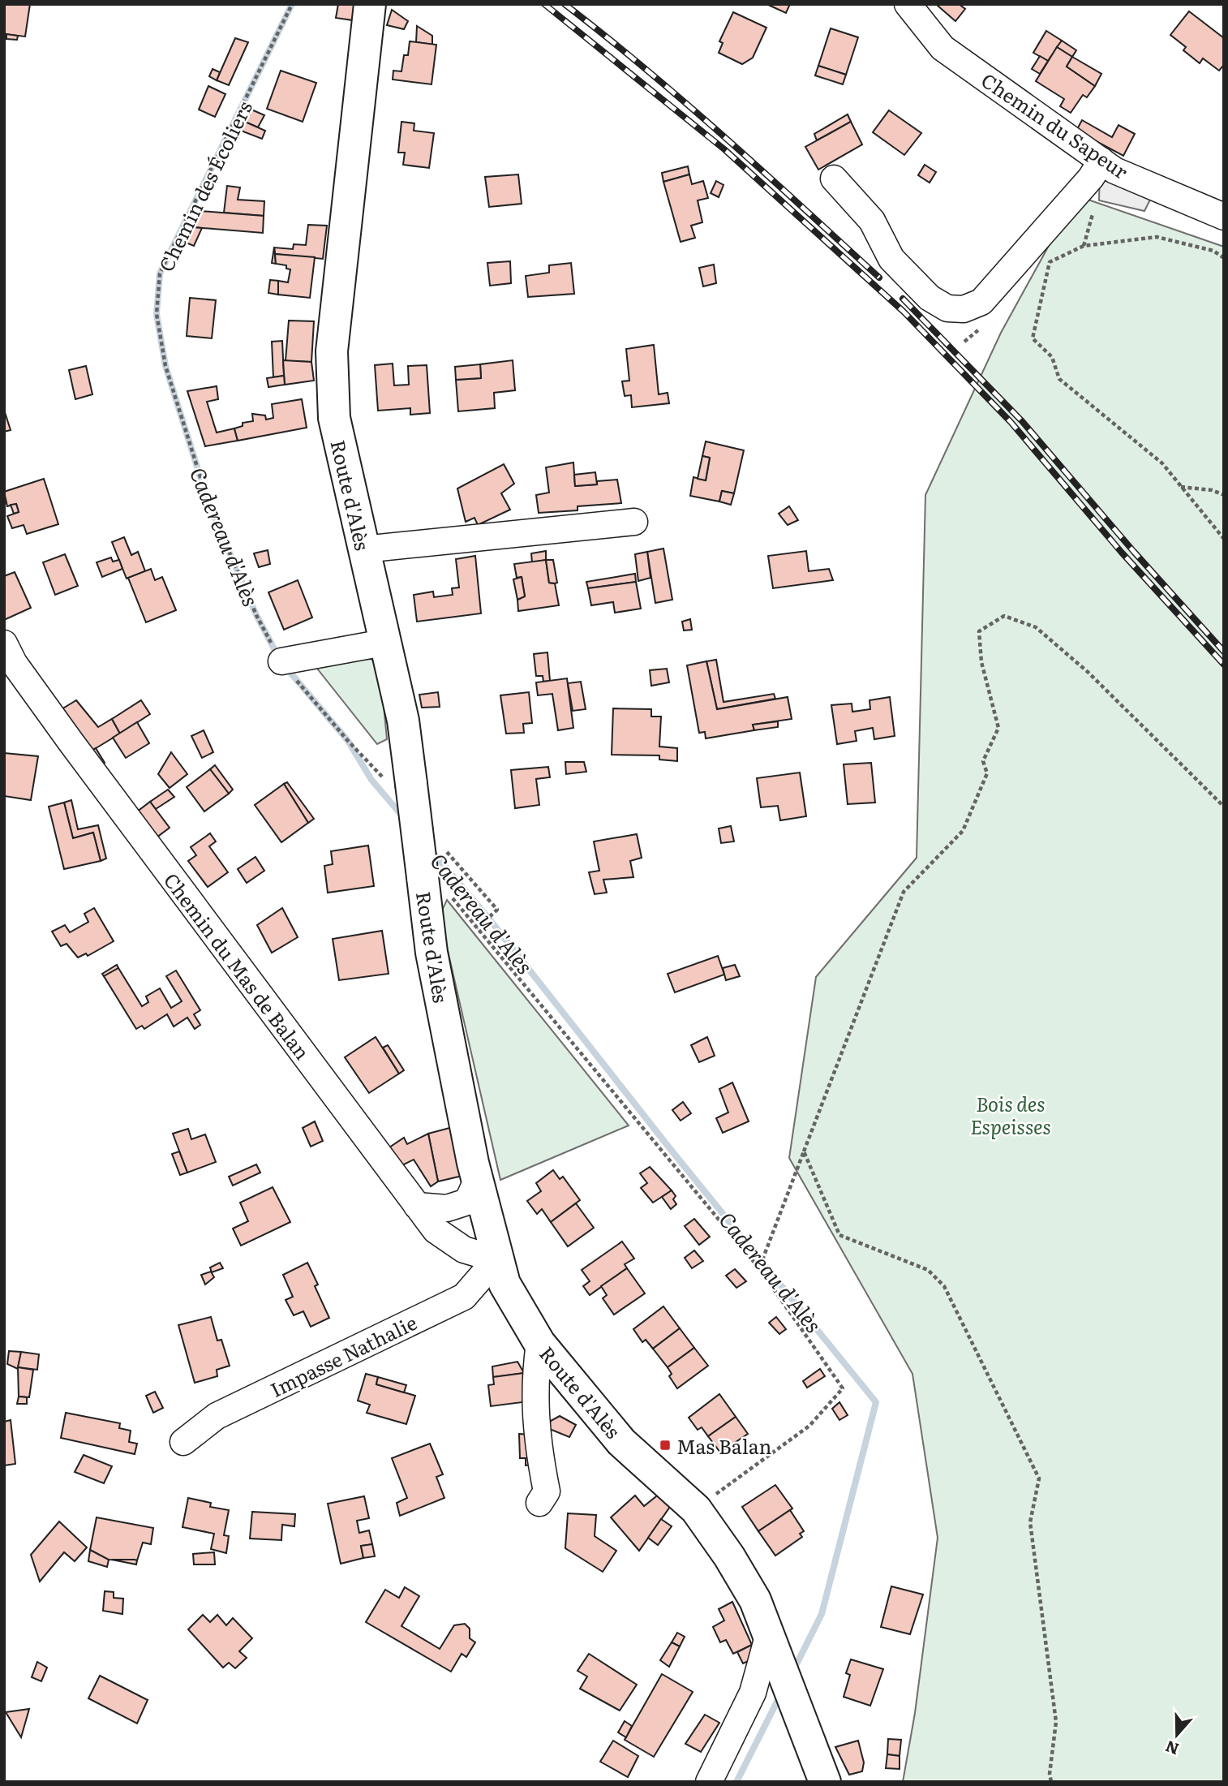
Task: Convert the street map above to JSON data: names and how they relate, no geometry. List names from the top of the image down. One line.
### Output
{"streets":{"main road":["Route d'Alès"],"street":["Chemin du Sapeur","Chemin du Mas de Balan","Impasse Nathalie"],"path":["Chemin des Écoliers"]},"crossings":[["Chemin des Écoliers","Route d'Alès"],["Route d'Alès","Chemin du Mas de Balan"],["Route d'Alès","Impasse Nathalie"],["Chemin du Mas de Balan","Impasse Nathalie"]],"water":["Cadereau d'Alès"],"parks":["Bois des Espeisses"],"places":{"transit":["Mas Balan"]},"north":"bottom"}
